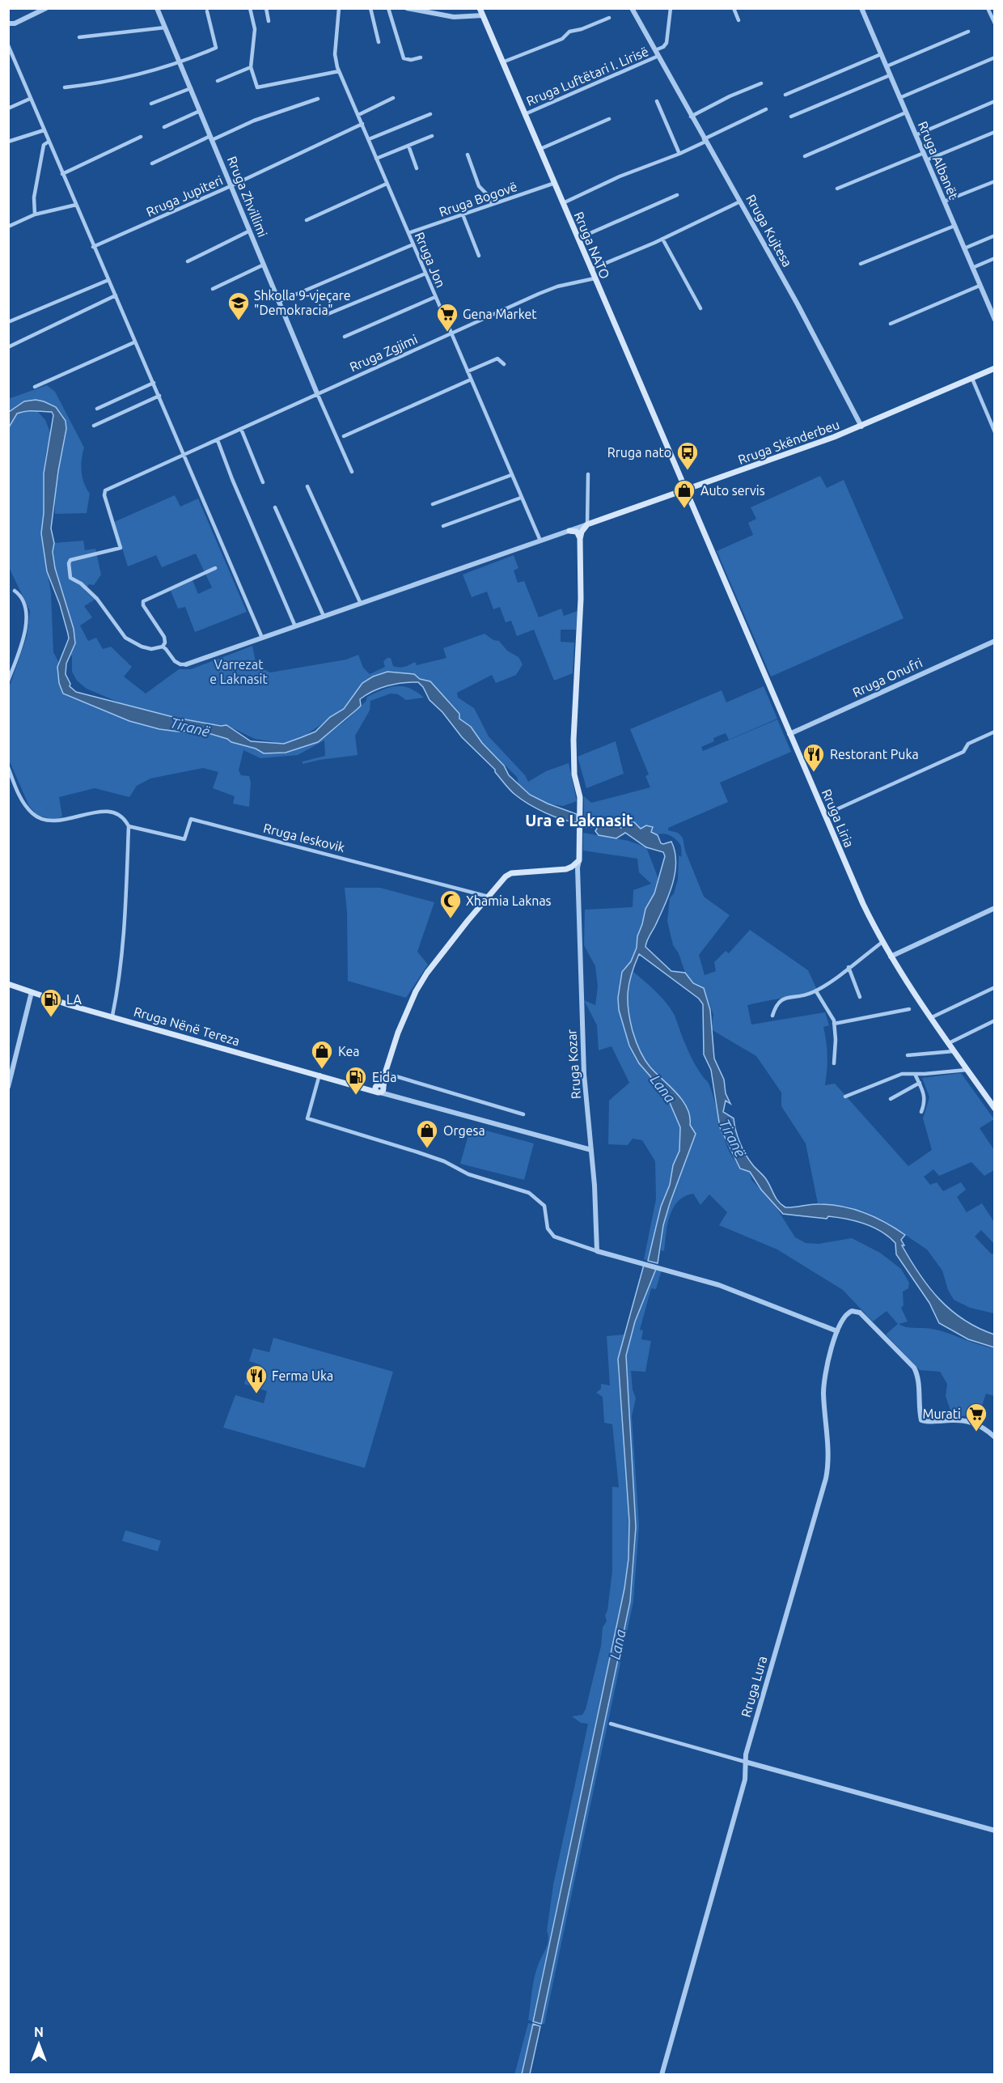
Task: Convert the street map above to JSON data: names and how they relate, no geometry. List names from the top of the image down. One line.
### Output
{"streets":{"main road":["Rruga NATO","Rruga Skënderbeu","Rruga Liria","Rruga Nënë Tereza"],"street":["Rruga Luftëtari I. Lirisë","Rruga Albanët","Rruga Jupiteri","Rruga Zhvillimi","Rruga Bogovë","Rruga Kujtesa","Rruga Jon","Rruga Zgjimi","Rruga Onufri","Rruga leskovik","Rruga Kozar","Rruga Lura"]},"crossings":[["Rruga Luftëtari I. Lirisë","Rruga Kujtesa"],["Rruga Luftëtari I. Lirisë","Rruga NATO"],["Rruga Jupiteri","Rruga Zhvillimi"],["Rruga Jupiteri","Rruga Jon"],["Rruga Zhvillimi","Rruga Zgjimi"],["Rruga Bogovë","Rruga NATO"],["Rruga Bogovë","Rruga Jon"],["Rruga Kujtesa","Rruga Skënderbeu"],["Rruga NATO","Rruga Zgjimi"],["Rruga NATO","Rruga Skënderbeu"],["Rruga NATO","Rruga Liria"],["Rruga Jon","Rruga Zgjimi"],["Rruga Skënderbeu","Rruga Liria"],["Rruga Onufri","Rruga Liria"]],"districts":["Ura e Laknasit"],"water":["Tiranë","Lana"],"parks":["Varrezat e Laknasit"],"places":{"school or university":["Shkolla 9-vjeçare \"Demokracia\""],"supermarket":["Gena Market","Murati"],"bus stop":["Rruga nato"],"shop":["Auto servis","Kea","Orgesa"],"restaurant":["Restorant Puka","Ferma Uka"],"mosque":["Xhamia Laknas"],"fuel station":["LA","Eida"]},"north":"top"}
